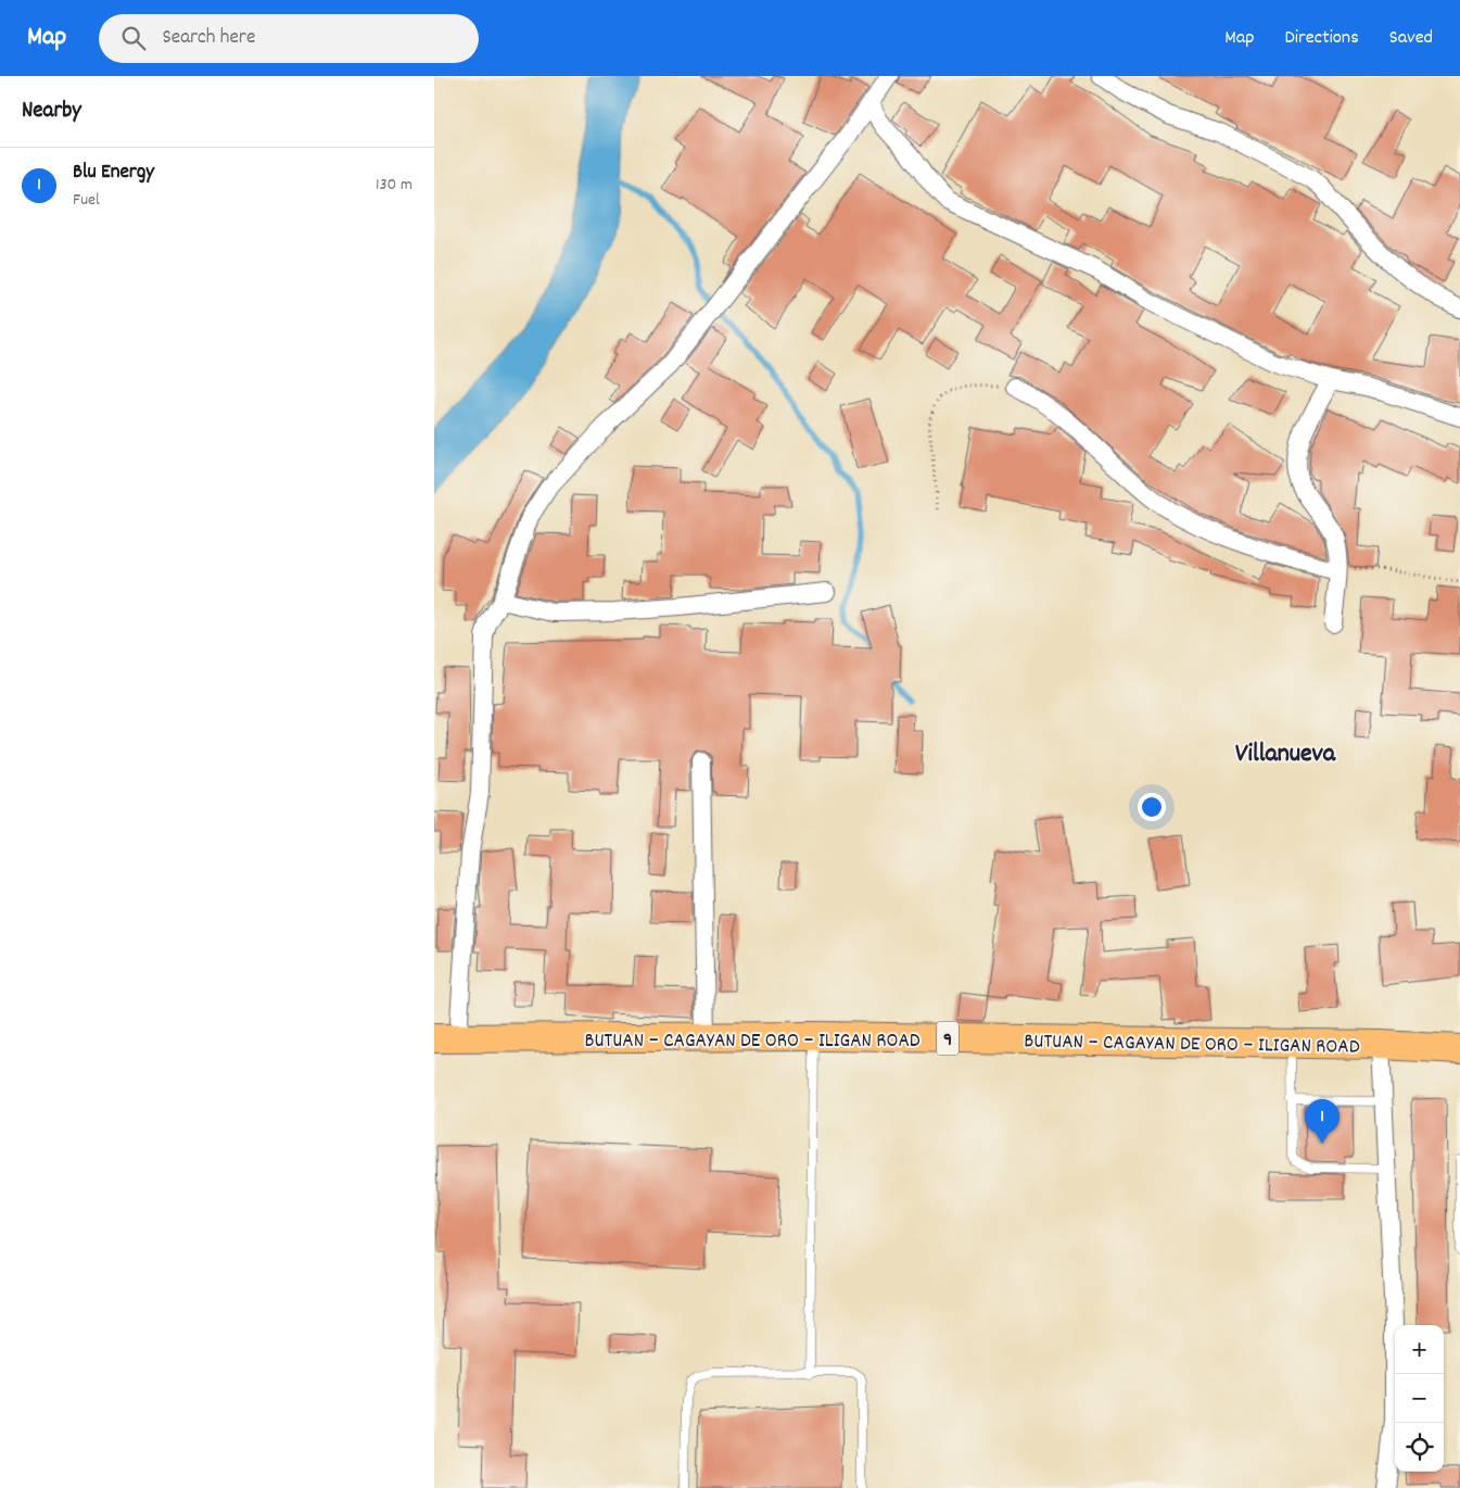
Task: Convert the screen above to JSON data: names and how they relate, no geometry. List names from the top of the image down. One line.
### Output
{"streets":{"highway":["BUTUAN – CAGAYAN DE ORO – ILIGAN ROAD","9"]},"districts":["Villanueva"],"page":{"header":"Map","search":"Search here","nav":["Map","Directions","Saved"],"heading":"Nearby","list":[{"mark":"1","name":"Blu Energy","note":"Fuel","value":"130 m"}],"pins":"1","map_buttons":["+","−"]}}
